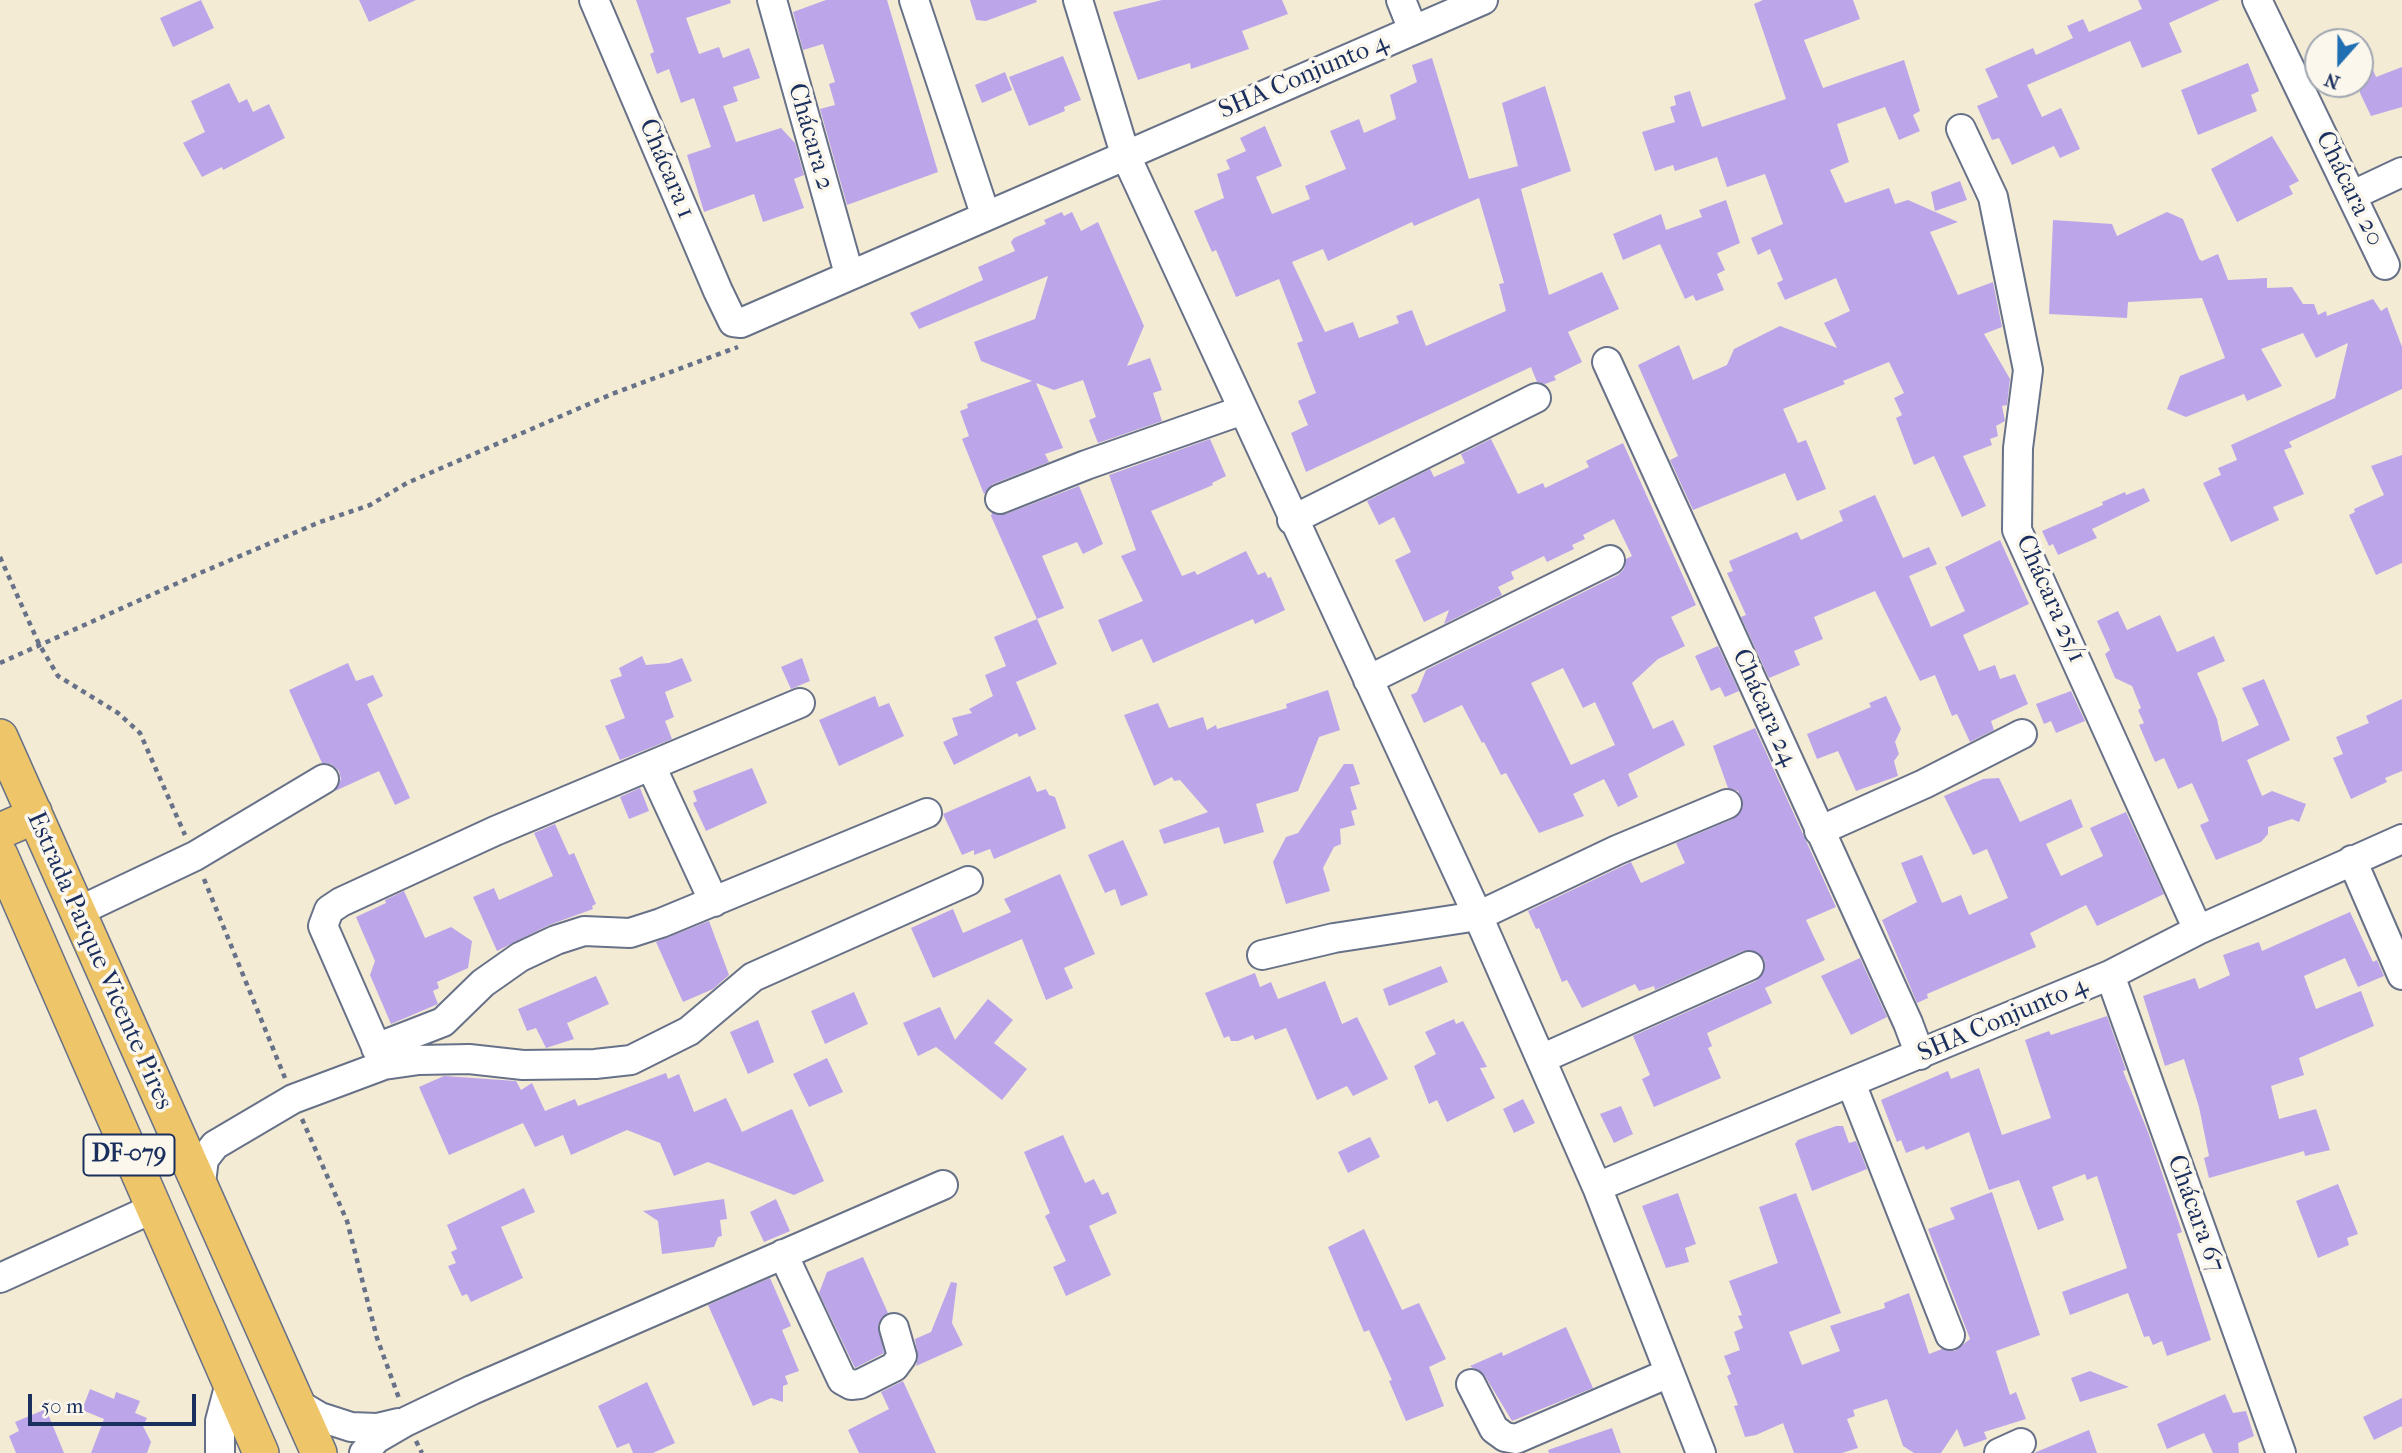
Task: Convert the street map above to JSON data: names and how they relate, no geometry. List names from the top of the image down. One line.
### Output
{"streets":{"main road":["Estrada Parque Vicente Pires","DF-079"],"street":["SHA Conjunto 4","Chácara 2","Chácara 1","Chácara 20","Chácara 25/1","Chácara 24","Chácara 67"]},"crossings":[["SHA Conjunto 4","Chácara 2"],["SHA Conjunto 4","Chácara 1"],["SHA Conjunto 4","Chácara 25/1"],["SHA Conjunto 4","Chácara 24"],["SHA Conjunto 4","Chácara 67"]],"scale_bar":"50 m","north":"bottom"}
